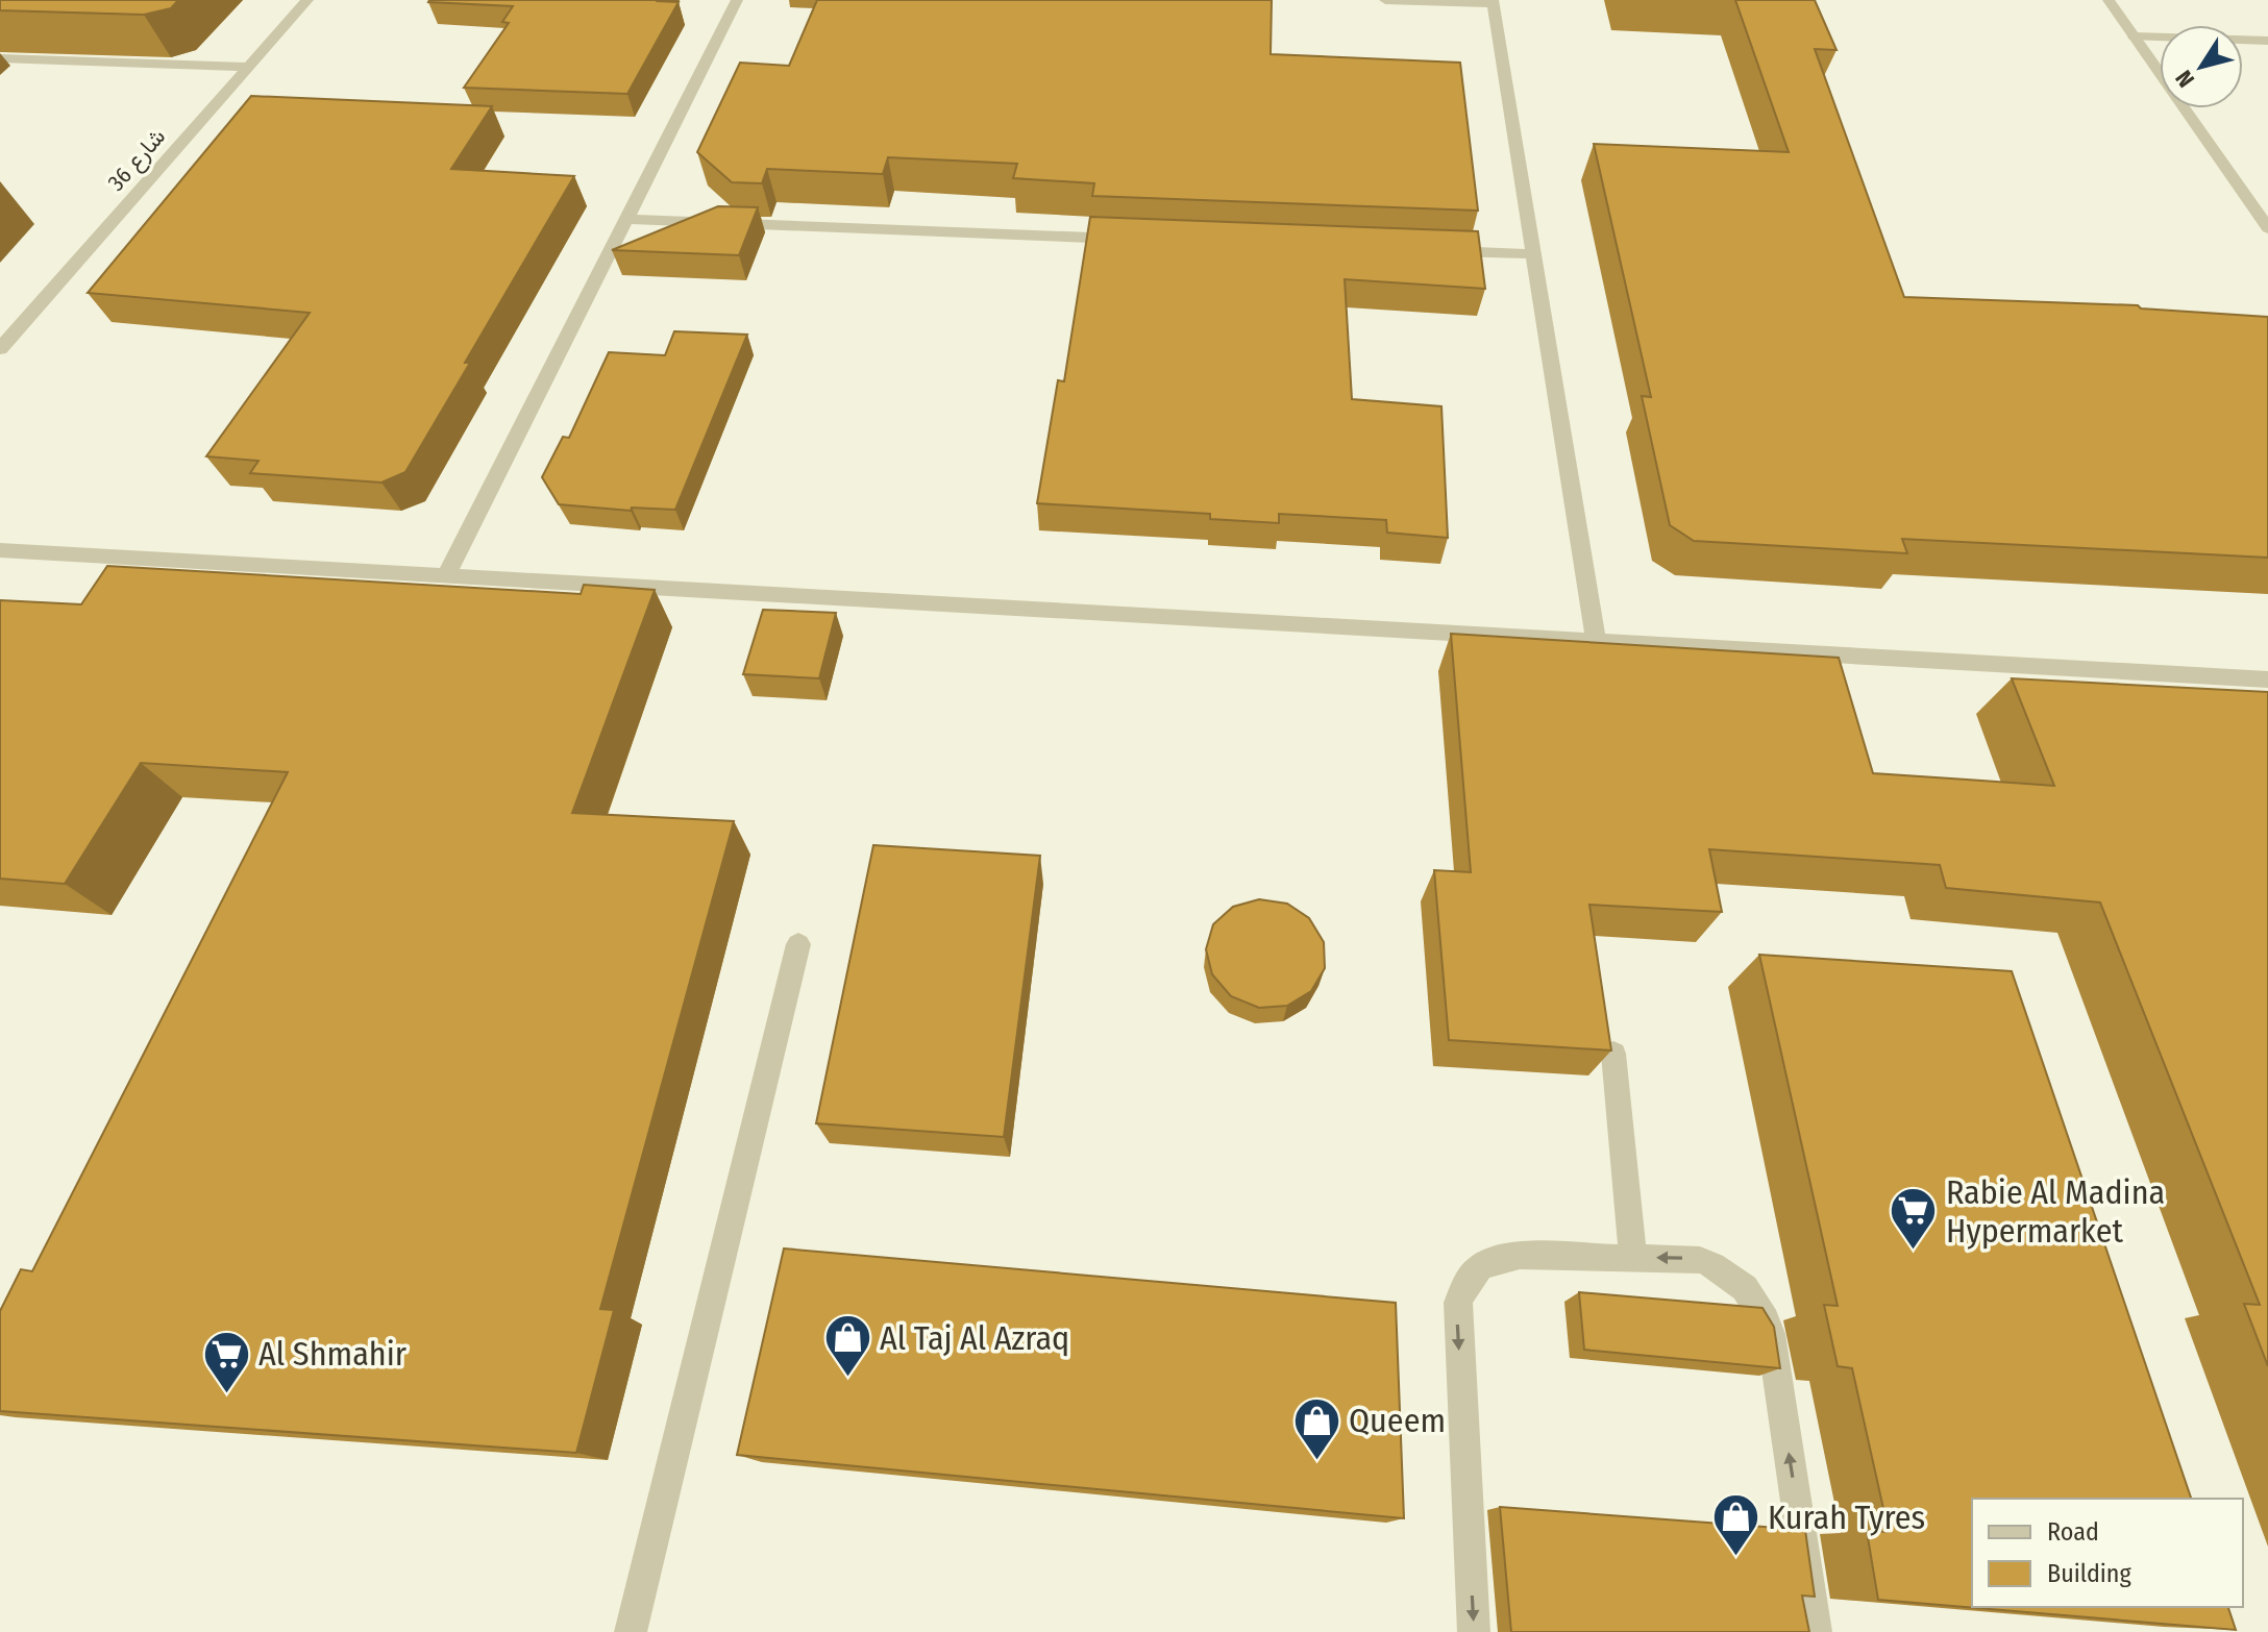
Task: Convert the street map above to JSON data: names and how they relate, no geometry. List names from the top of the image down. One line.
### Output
{"streets":{"street":["شارع 36"]},"places":{"supermarket":["Rabie Al Madina Hypermarket","Al Shmahir"],"shop":["Al Taj Al Azraq","Queem","Kurah Tyres"]},"legend":["Road","Building"],"north":"bottom left"}
